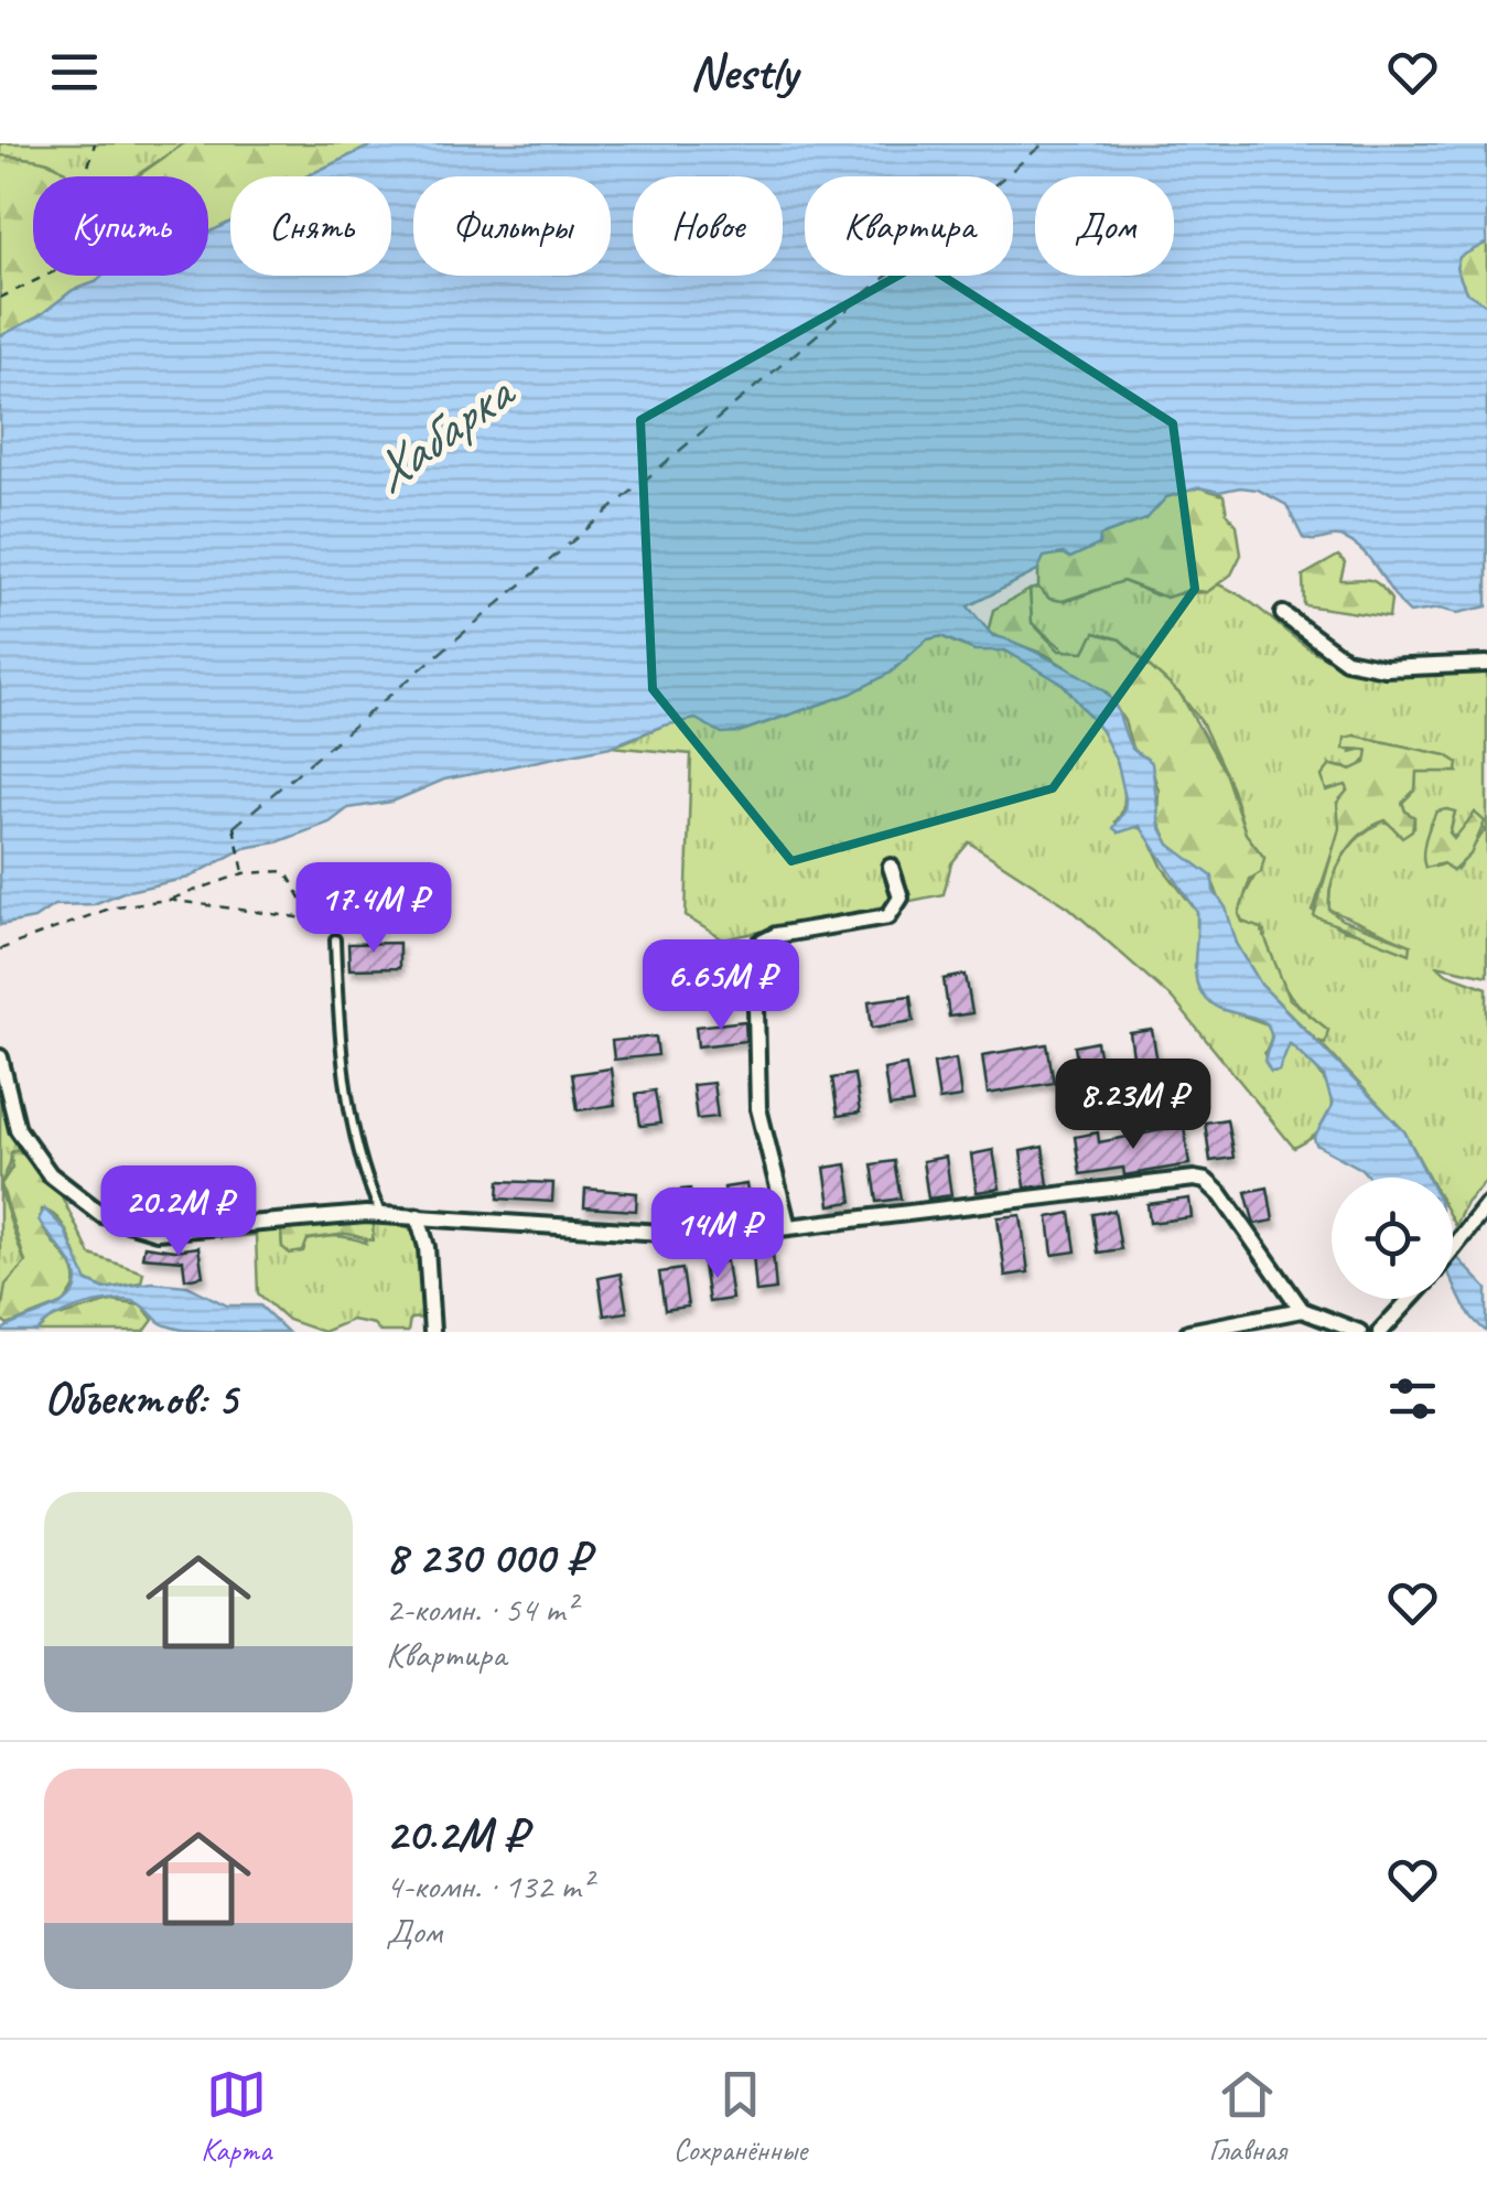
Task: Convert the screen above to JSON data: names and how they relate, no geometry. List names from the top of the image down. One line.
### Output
{"water":["Хабарка"],"page":{"header":"Nestly","chip":["Купить","Снять","Фильтры","Новое","Квартира","Дом"],"price":["17.4M ₽","6.65M ₽","8.23M ₽","20.2M ₽","14M ₽"],"heading":"Объектов: 5","list":[{"name":"8 230 000 ₽","note":"2-комн. · 54 m² · Квартира"},{"name":"20.2M ₽","note":"4-комн. · 132 m² · Дом"}],"tabs":["Карта","Сохранённые","Главная"]}}
